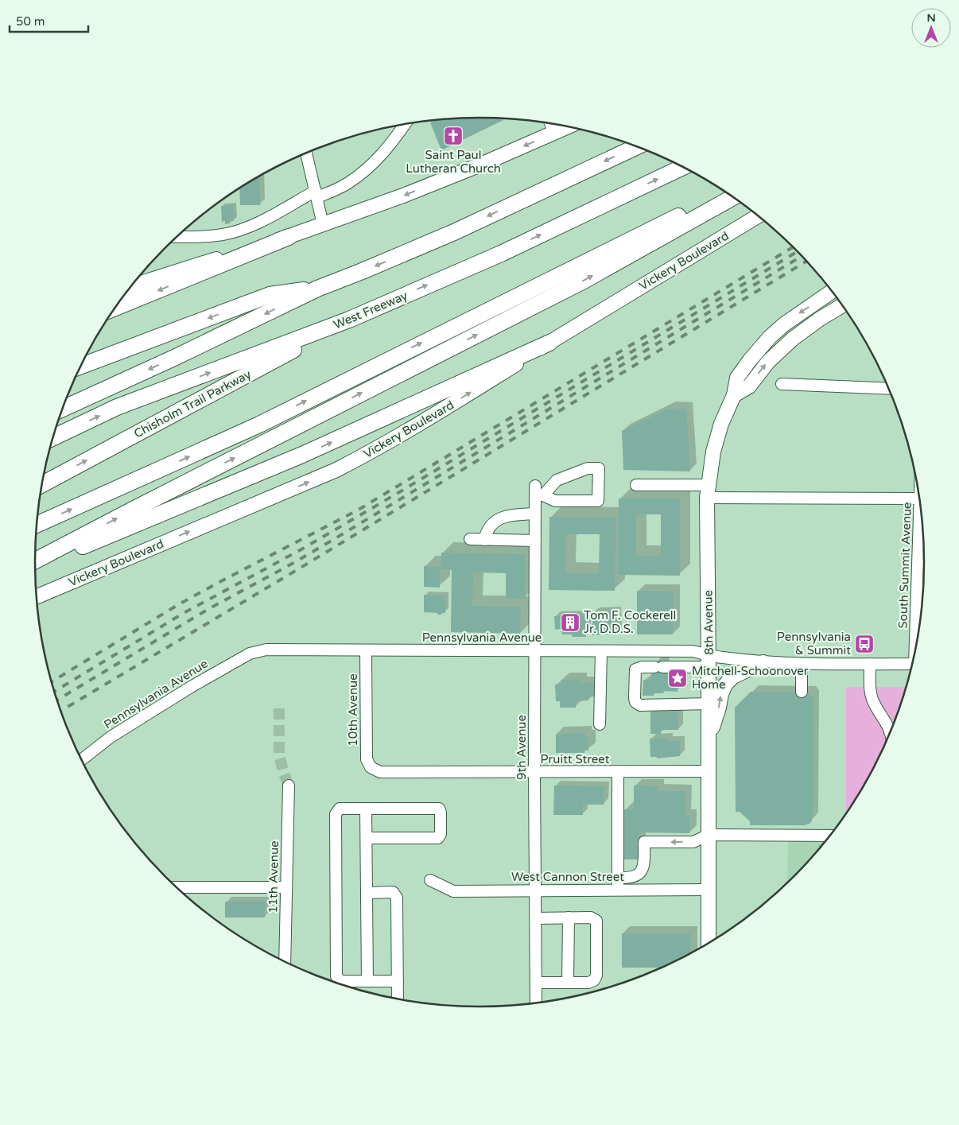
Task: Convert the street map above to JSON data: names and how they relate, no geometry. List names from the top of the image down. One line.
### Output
{"streets":{"highway":["West Freeway","Chisholm Trail Parkway"],"main road":["Vickery Boulevard","8th Avenue"],"street":["South Summit Avenue","Pennsylvania Avenue","10th Avenue","9th Avenue","Pruitt Street","11th Avenue","West Cannon Street"]},"crossings":[["West Freeway","Chisholm Trail Parkway"],["8th Avenue","Pennsylvania Avenue"],["8th Avenue","Pruitt Street"],["8th Avenue","West Cannon Street"],["Pennsylvania Avenue","10th Avenue"],["Pennsylvania Avenue","9th Avenue"],["10th Avenue","Pruitt Street"],["9th Avenue","Pruitt Street"],["9th Avenue","West Cannon Street"]],"one_way":["Vickery Boulevard"],"places":{"church":["Saint Paul Lutheran Church"],"building":["Tom F. Cockerell Jr. D.D.S."],"bus stop":["Pennsylvania & Summit"],"place":["Mitchell-Schoonover Home"]},"scale_bar":"50 m","north":"top"}
